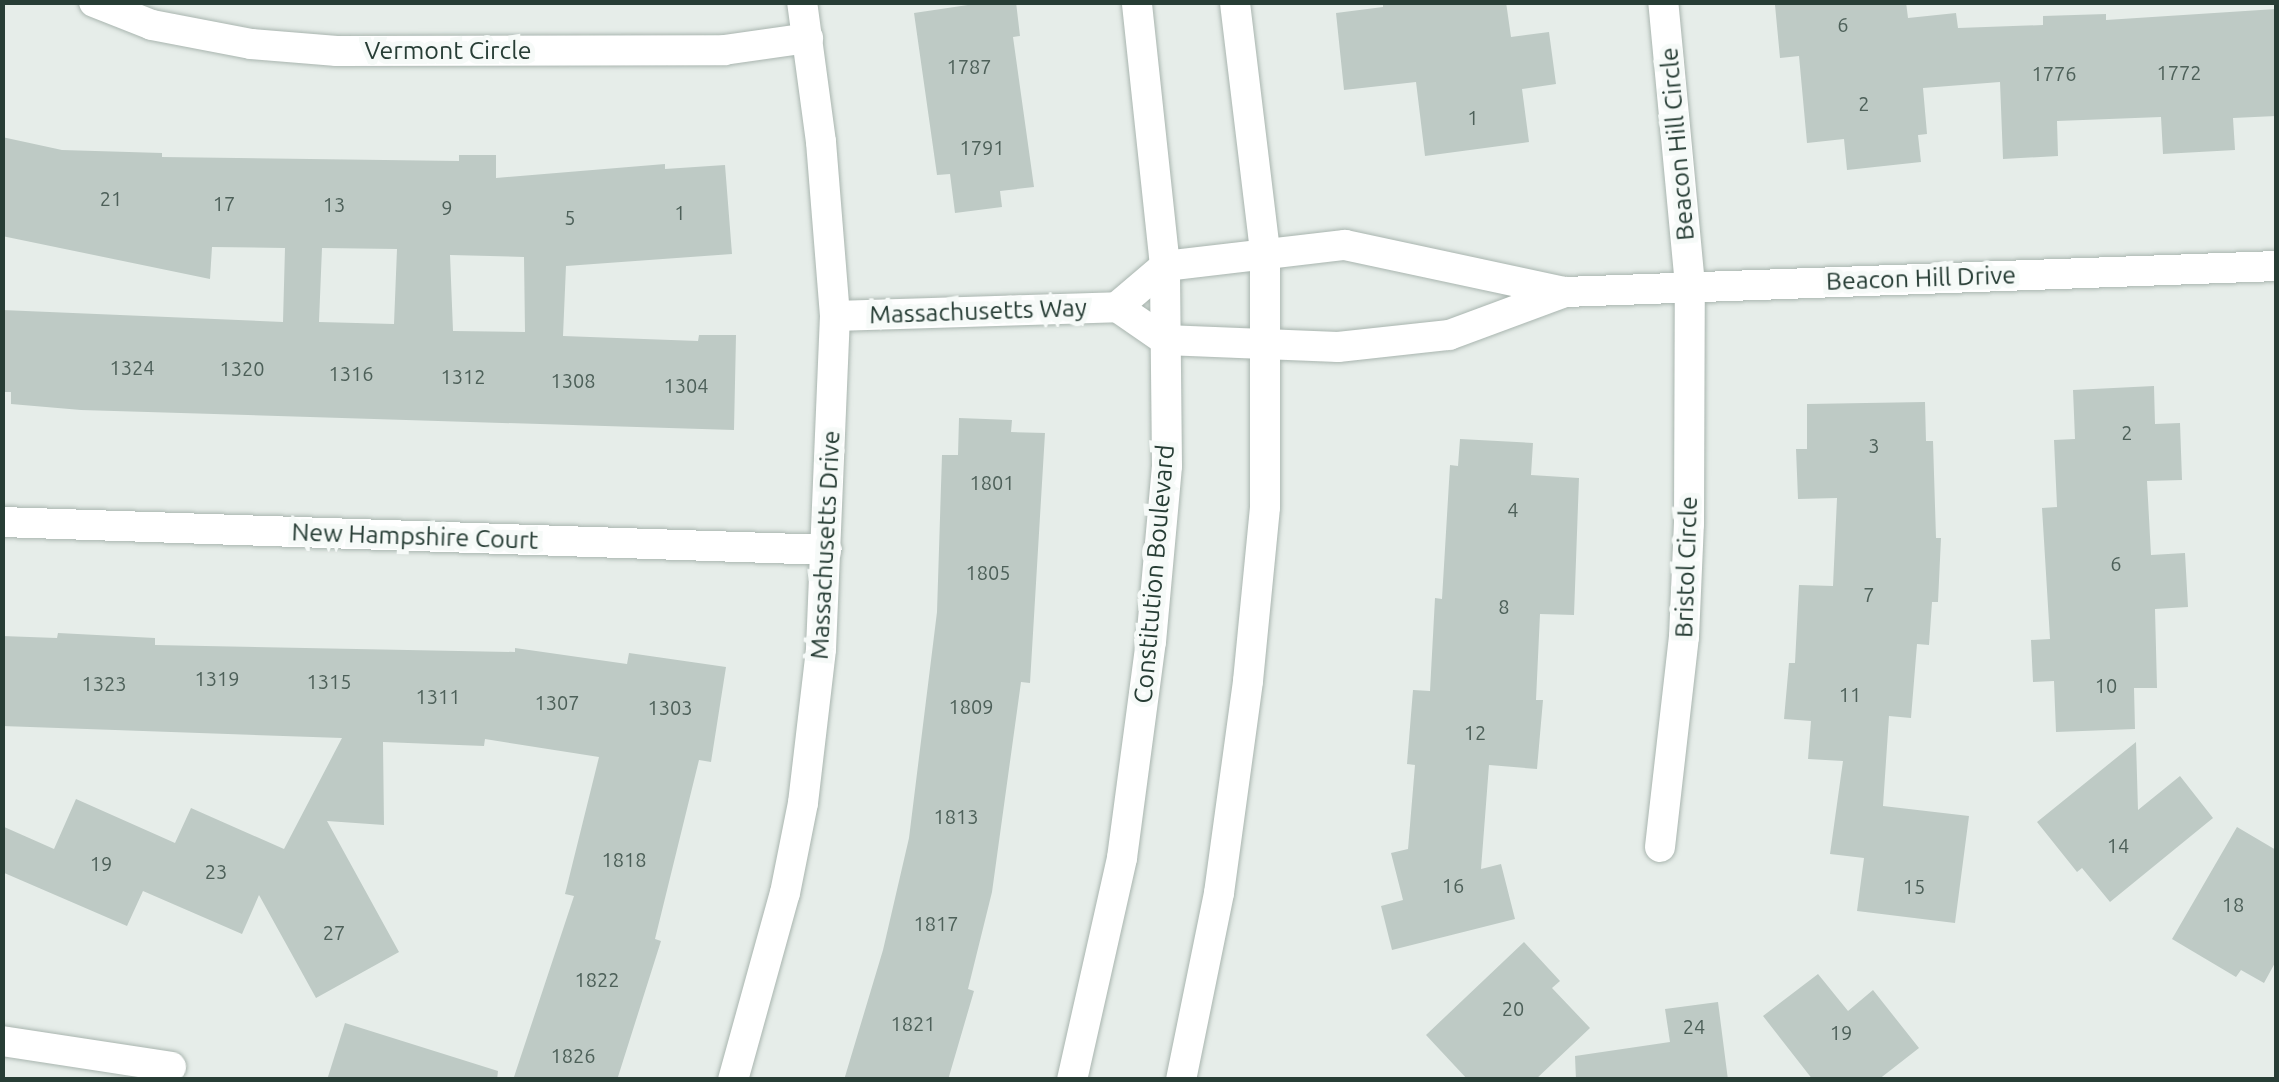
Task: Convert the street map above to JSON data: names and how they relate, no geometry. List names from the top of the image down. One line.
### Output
{"streets":{"street":["Vermont Circle","Beacon Hill Circle","Beacon Hill Drive","Massachusetts Way","New Hampshire Court","Massachusetts Drive","Bristol Circle","Constitution Boulevard"]},"crossings":[["Vermont Circle","Massachusetts Drive"],["Beacon Hill Circle","Beacon Hill Drive"],["Beacon Hill Circle","Bristol Circle"],["Beacon Hill Drive","Massachusetts Way"],["Beacon Hill Drive","Bristol Circle"],["Beacon Hill Drive","Constitution Boulevard"],["Massachusetts Way","Massachusetts Drive"],["Massachusetts Way","Constitution Boulevard"],["New Hampshire Court","Massachusetts Drive"]],"house_numbers":["6","1787","1772","1776","2","1","1791","21","17","13","9","1","5","1324","1320","1316","1312","1308","1304","2","3","1801","4","6","1805","7","8","1319","1315","1323","10","11","1311","1307","1809","1303","12","1813","14","1818","19","23","16","15","18","1817","27","1822","20","1821","24","19","1826"]}
